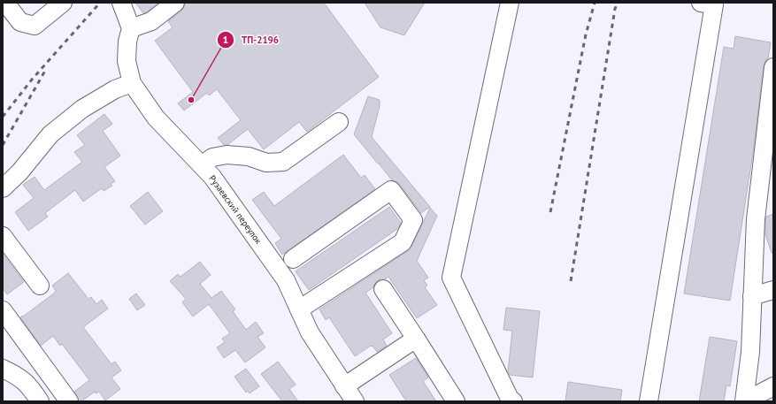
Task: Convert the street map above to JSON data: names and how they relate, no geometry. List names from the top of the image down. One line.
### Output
{"streets":{"street":["Рузаевский переулок"]},"places":["ТП-2196"]}
